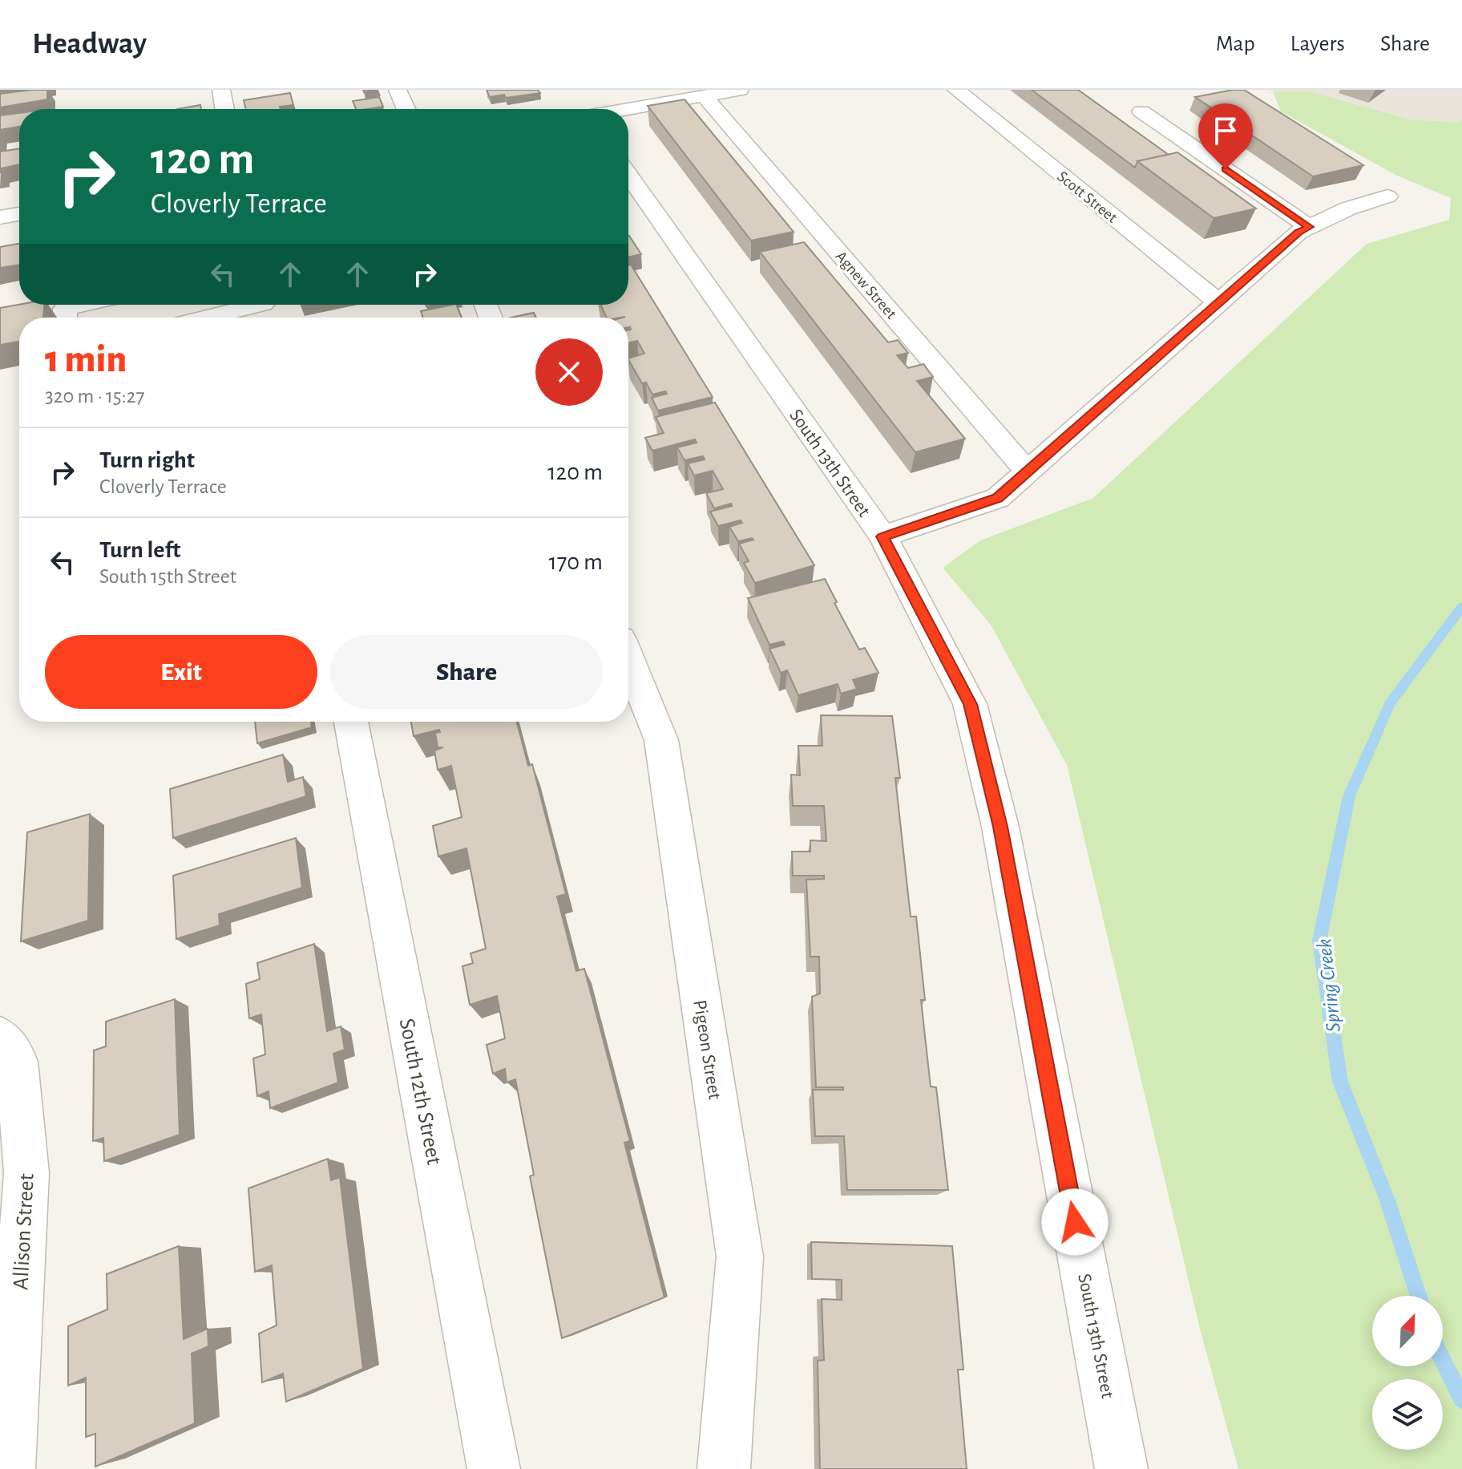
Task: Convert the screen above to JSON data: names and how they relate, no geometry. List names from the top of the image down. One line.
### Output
{"streets":{"street":["Scott Street","Agnew Street","South 13th Street","Pigeon Street","South 12th Street","Allison Street"]},"water":["Spring Creek"],"north":"top right","page":{"header":"Headway","nav":["Map","Layers","Share"],"turn":["120 m","Cloverly Terrace"],"heading":["1 min","320 m · 15:27"],"list":[{"name":"Turn right","note":"Cloverly Terrace","value":"120 m"},{"name":"Turn left","note":"South 15th Street","value":"170 m"}],"buttons":["Exit","Share"]}}
